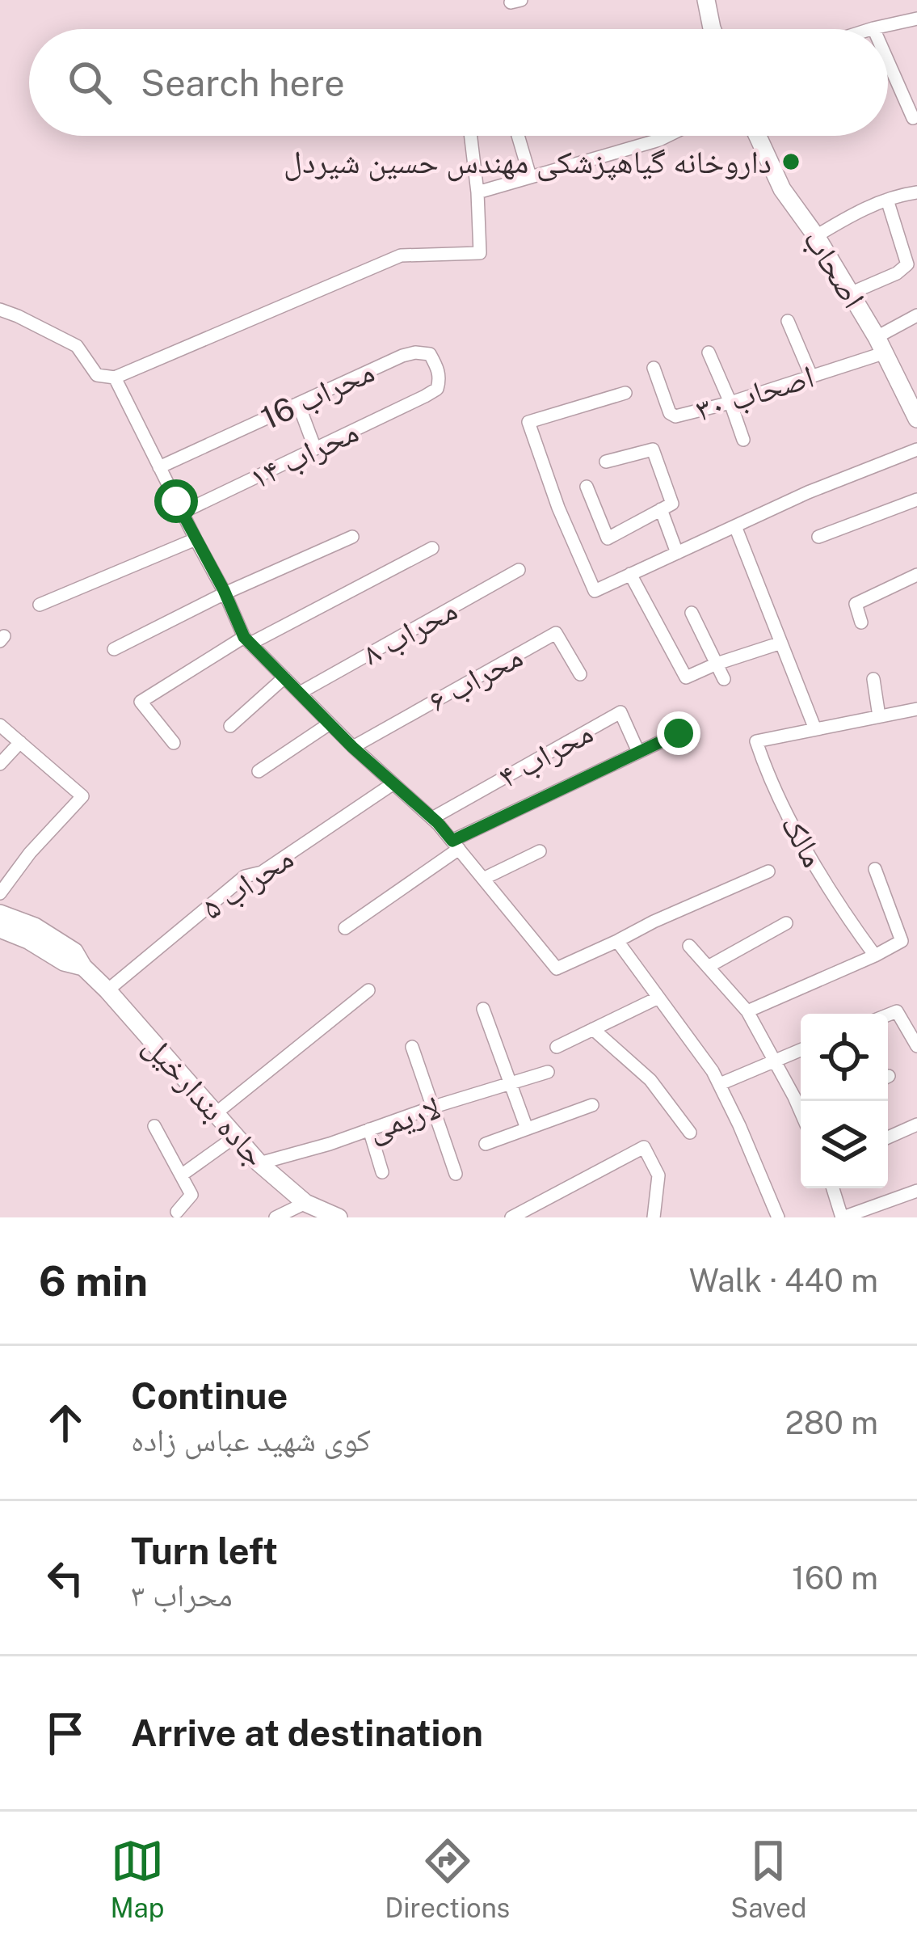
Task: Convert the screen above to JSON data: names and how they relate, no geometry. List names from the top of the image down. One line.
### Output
{"streets":{"main road":["اصحاب","جاده بندارخیل"],"street":["اصحاب ۳۰","محراب 16","محراب ۱۴","محراب ۸","محراب ۶","محراب ۴","مالک","محراب ۵","لاریمی"]},"crossings":[["اصحاب","اصحاب ۳۰"],["محراب 16","محراب ۱۴"],["محراب ۵","جاده بندارخیل"],["جاده بندارخیل","لاریمی"]],"places":["داروخانه گیاهپزشکی مهندس حسین شیردل"],"page":{"search":"Search here","heading":["6 min","Walk · 440 m"],"list":[["Continue","کوی شهید عباس زاده","280 m"],["Turn left","محراب ۳","160 m"],"Arrive at destination"],"nav":["Map","Directions","Saved"]}}
